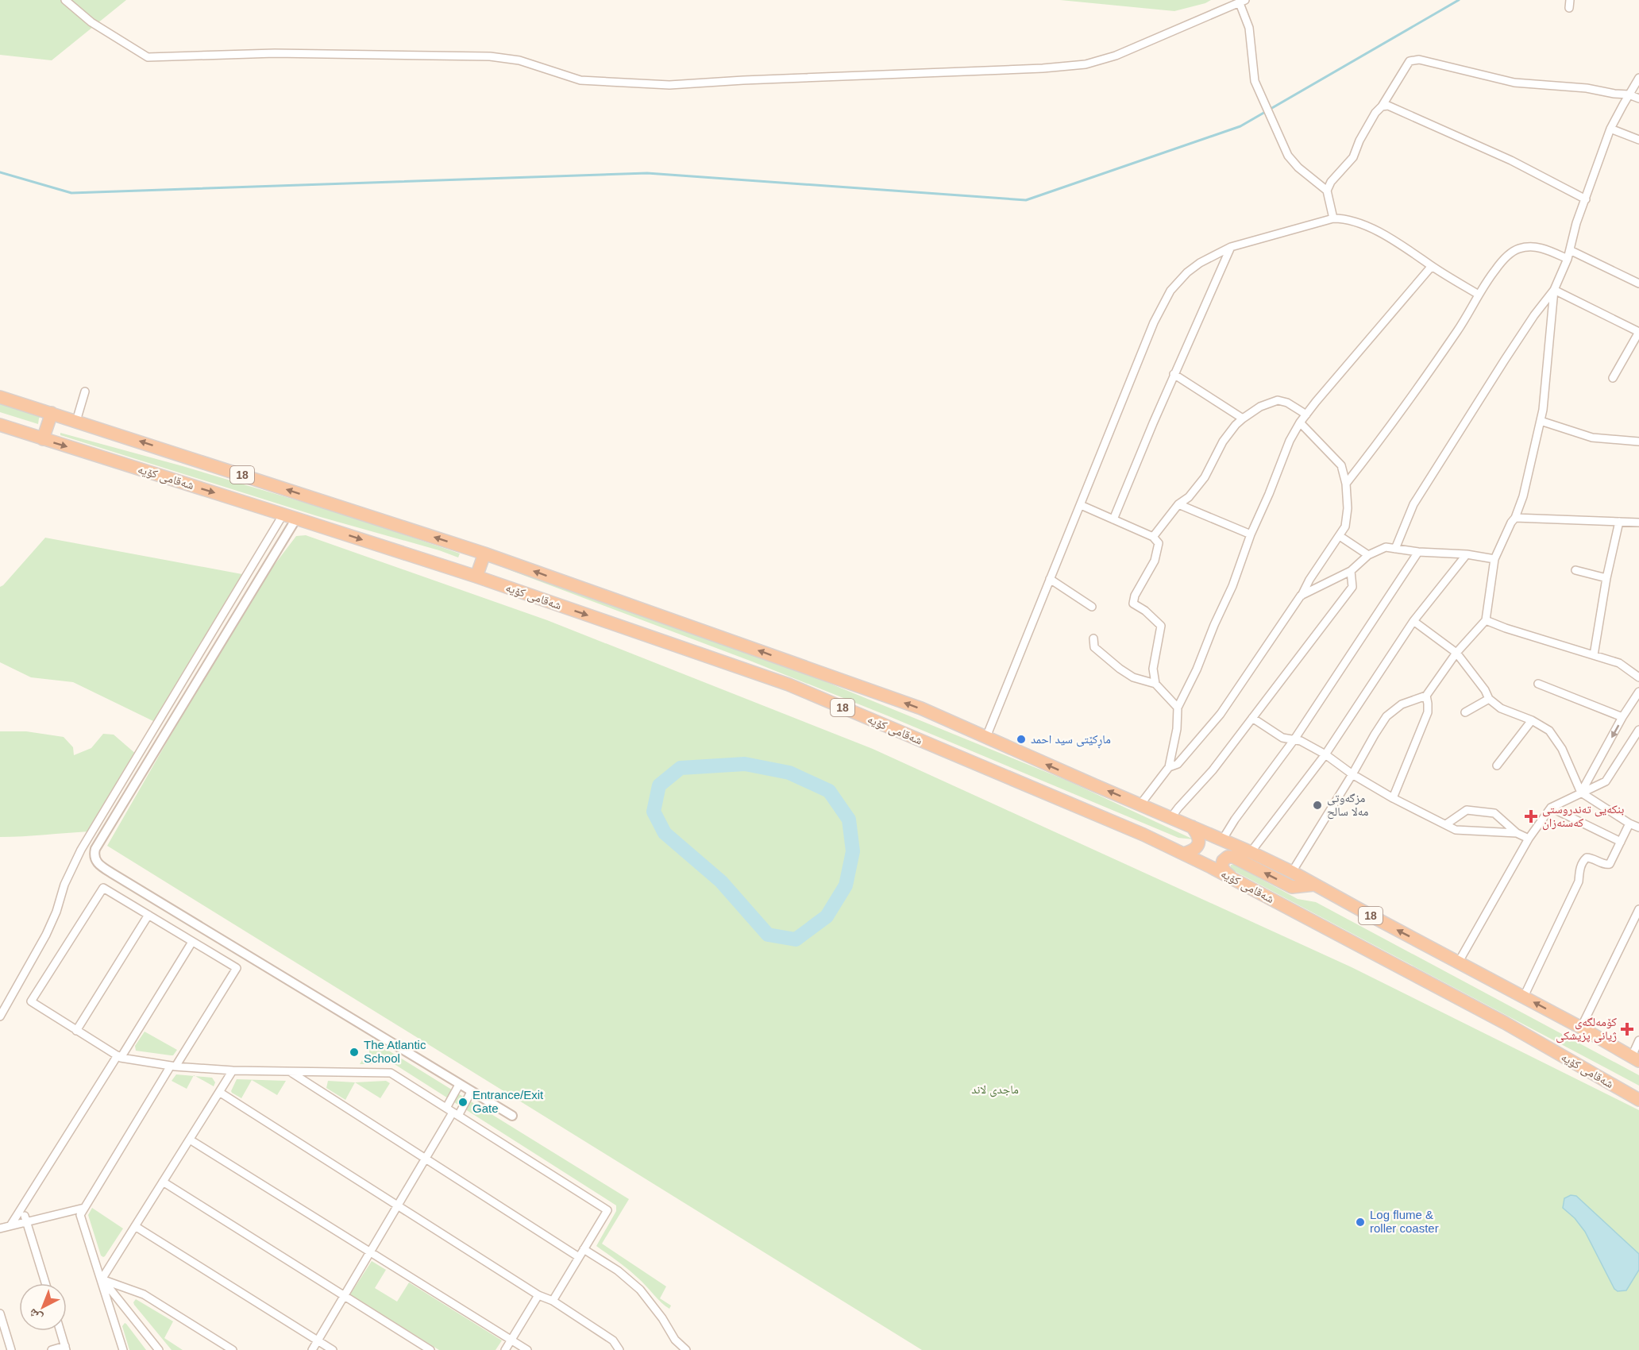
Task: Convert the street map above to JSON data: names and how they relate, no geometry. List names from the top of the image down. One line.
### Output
{"streets":{"highway":["18","شەقامی کۆیە"]},"parks":["ماجدی لاند"],"places":{"other":["ماڕکێتی سید احمد","مزگەوتی مەلا سالح","The Atlantic School","Entrance/Exit Gate","Log flume & roller coaster"],"health":["بنکەیی تەندروستی کەسنەزان","کۆمەلگەی ژیانی پزیشکی"]},"north":"bottom left"}
